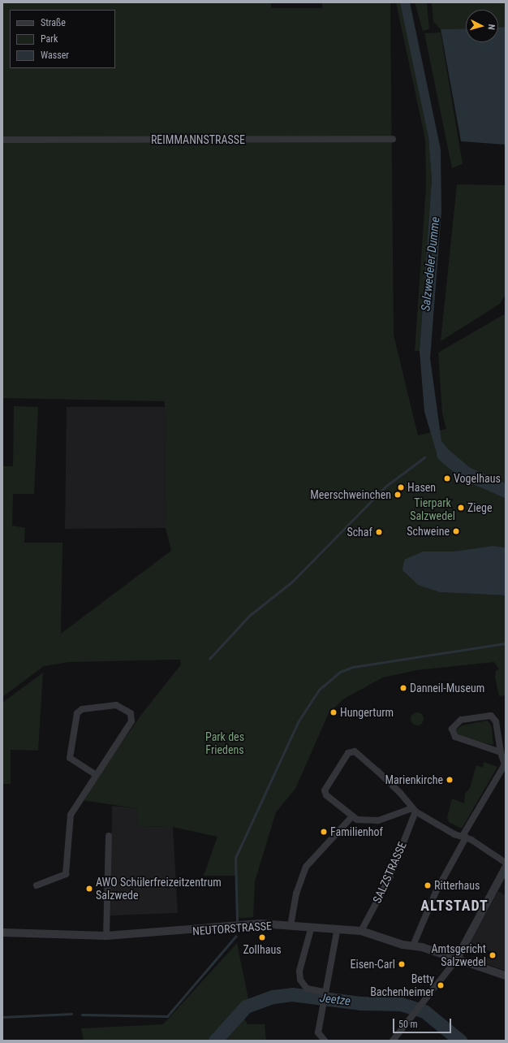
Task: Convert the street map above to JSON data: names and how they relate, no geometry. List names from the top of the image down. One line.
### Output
{"streets":{"street":["REIMMANNSTRASSE","SALZSTRASSE","NEUTORSTRASSE"]},"crossings":[["SALZSTRASSE","NEUTORSTRASSE"]],"districts":["ALTSTADT"],"water":["Salzwedeler Dumme","Jeetze"],"parks":["Tierpark Salzwedel","Park des Friedens"],"places":["Vogelhaus","Hasen","Meerschweinchen","Ziege","Schweine","Schaf","Danneil-Museum","Hungerturm","Marienkirche","Familienhof","Ritterhaus","AWO Schülerfreizeitzentrum Salzwede","Zollhaus","Amtsgericht Salzwedel","Eisen-Carl","Betty Bachenheimer"],"legend":["Straße","Park","Wasser"],"scale_bar":"50 m","north":"right"}
